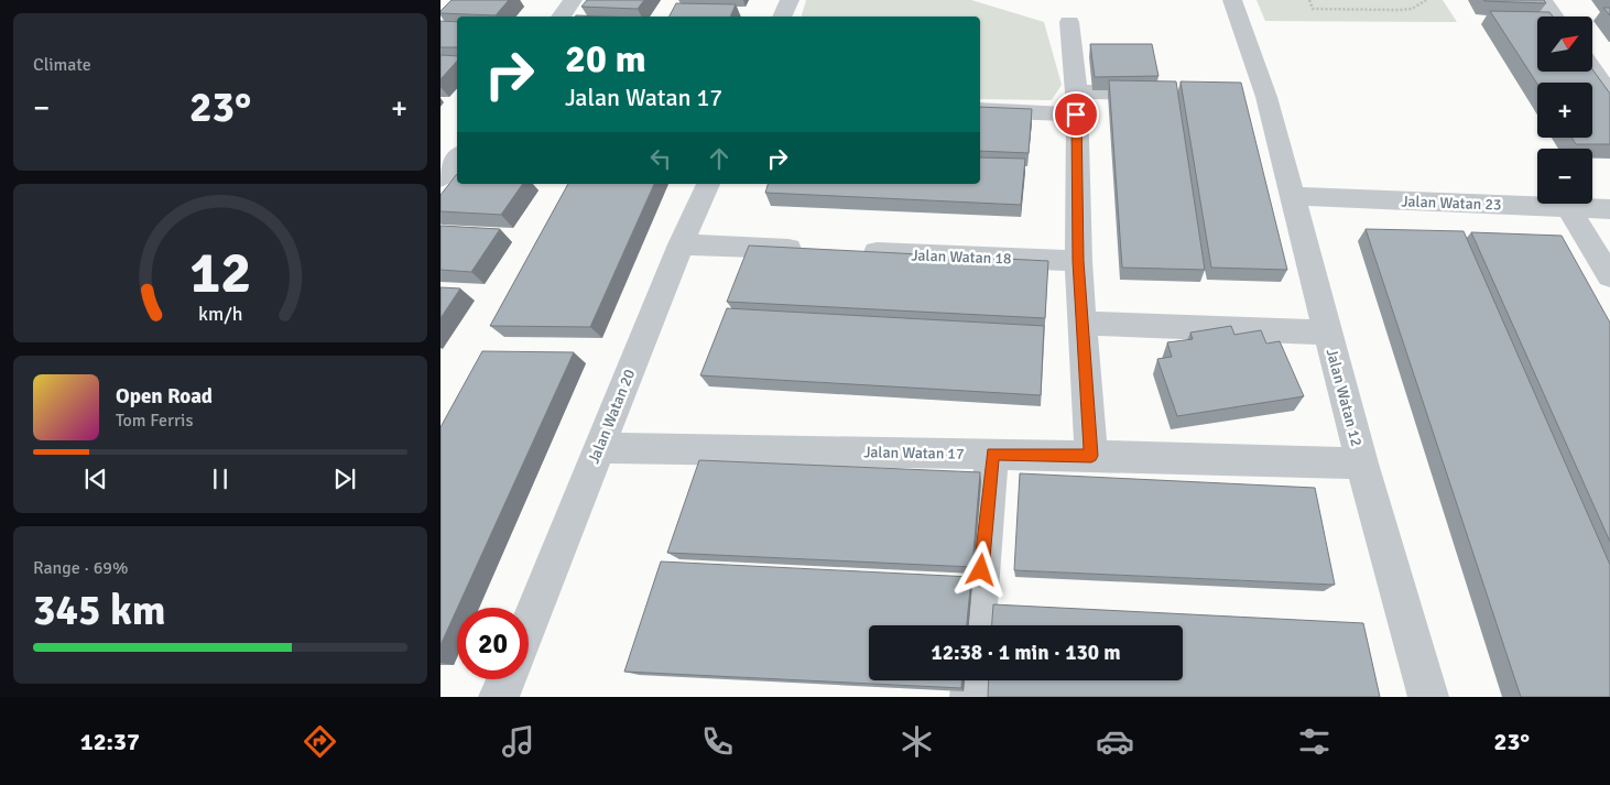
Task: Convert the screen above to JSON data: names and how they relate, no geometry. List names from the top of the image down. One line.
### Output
{"streets":{"street":["Jalan Watan 23","Jalan Watan 18","Jalan Watan 12","Jalan Watan 20","Jalan Watan 17"]},"crossings":[["Jalan Watan 23","Jalan Watan 12"],["Jalan Watan 12","Jalan Watan 17"],["Jalan Watan 20","Jalan Watan 17"]],"north":"top right","page":{"tile":["Climate",["Range · 69%","345 km"]],"map_buttons":["+","−"],"turn":["20 m","Jalan Watan 17"],"heat":["−","23°","+"],"song":["Open Road","Tom Ferris"],"limit":"20","trip":"12:38 · 1 min · 130 m","tabs":["12:37","23°"],"gauge":["12","km/h"]}}
